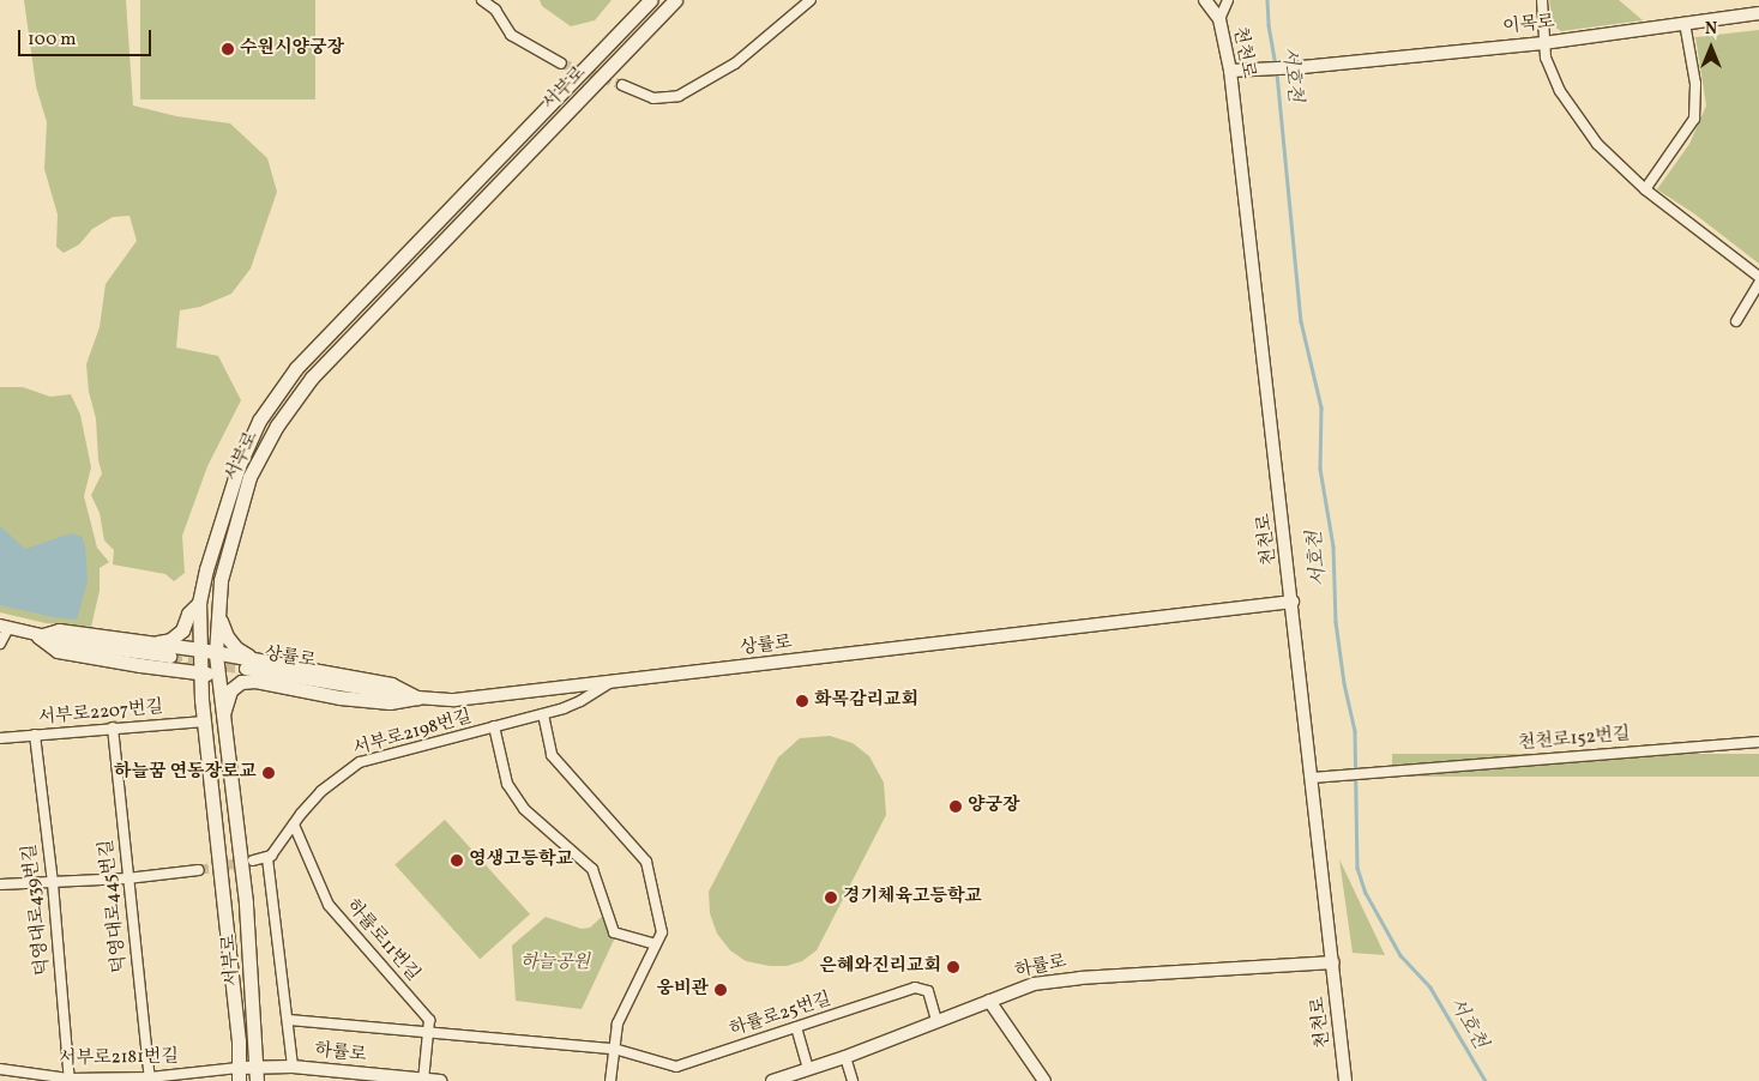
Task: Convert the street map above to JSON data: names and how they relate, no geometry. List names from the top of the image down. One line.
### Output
{"streets":{"main road":["서부로"],"street":["이목로","천천로","상률로","서부로2207번길","서부로2198번길","천천로152번길","덕영대로445번길","덕영대로439번길","하률로11번길","하률로","하률로25번길","서부로2181번길"]},"crossings":[["이목로","천천로"],["천천로","상률로"],["천천로","천천로152번길"],["천천로","하률로"],["서부로","서부로2207번길"],["서부로","하률로"],["서부로","서부로2181번길"],["상률로","서부로2198번길"],["서부로2207번길","덕영대로445번길"],["서부로2207번길","덕영대로439번길"],["서부로2198번길","하률로11번길"],["덕영대로445번길","서부로2181번길"],["덕영대로439번길","서부로2181번길"],["하률로11번길","하률로"],["하률로11번길","하률로25번길"],["하률로","하률로25번길"],["하률로","서부로2181번길"]],"water":["서호천"],"parks":["하늘공원"],"places":["수원시양궁장","화목감리교회","하늘꿈 연동장로교","양궁장","영생고등학교","경기체육고등학교","은혜와진리교회","웅비관"],"scale_bar":"100 m","north":"top"}
